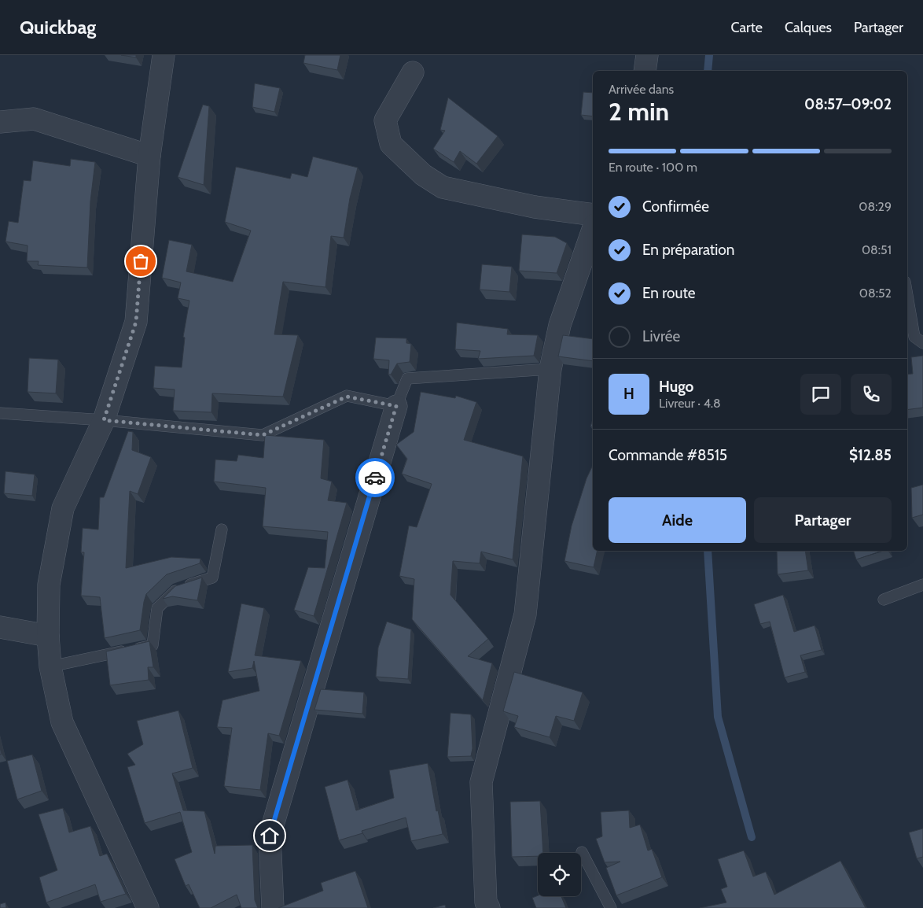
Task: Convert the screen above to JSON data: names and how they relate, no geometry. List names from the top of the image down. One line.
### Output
{"page":{"header":"Quickbag","nav":["Carte","Calques","Partager"],"heading":["2 min","Arrivée dans","08:57–09:02"],"panel":["Hugo","Livreur · 4.8","Commande #8515","$12.85"],"bar":"En route · 100 m","list":[["Confirmée","08:29"],["En préparation","08:51"],["En route","08:52"],"Livrée"],"round":"H","buttons":["Aide","Partager"]}}
